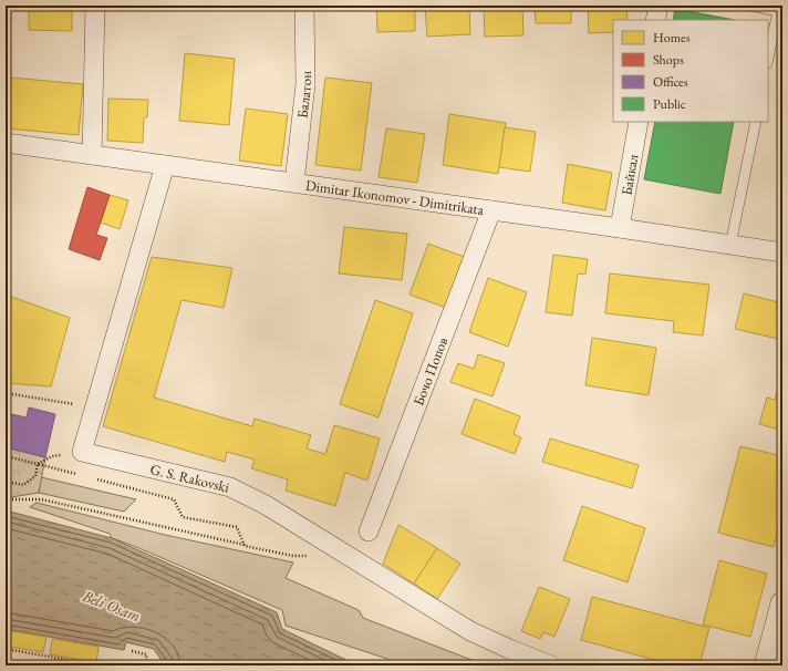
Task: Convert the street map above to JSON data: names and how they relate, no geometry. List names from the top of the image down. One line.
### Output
{"streets":{"street":["Балатон","Байкал","Dimitar Ikonomov - Dimitrikata","Бочо Попов","G. S. Rakovski"]},"crossings":[["Балатон","Dimitar Ikonomov - Dimitrikata"],["Байкал","Dimitar Ikonomov - Dimitrikata"],["Dimitar Ikonomov - Dimitrikata","Бочо Попов"],["Dimitar Ikonomov - Dimitrikata","G. S. Rakovski"]],"water":["Beli Osam"],"legend":["Homes","Shops","Offices","Public"]}
